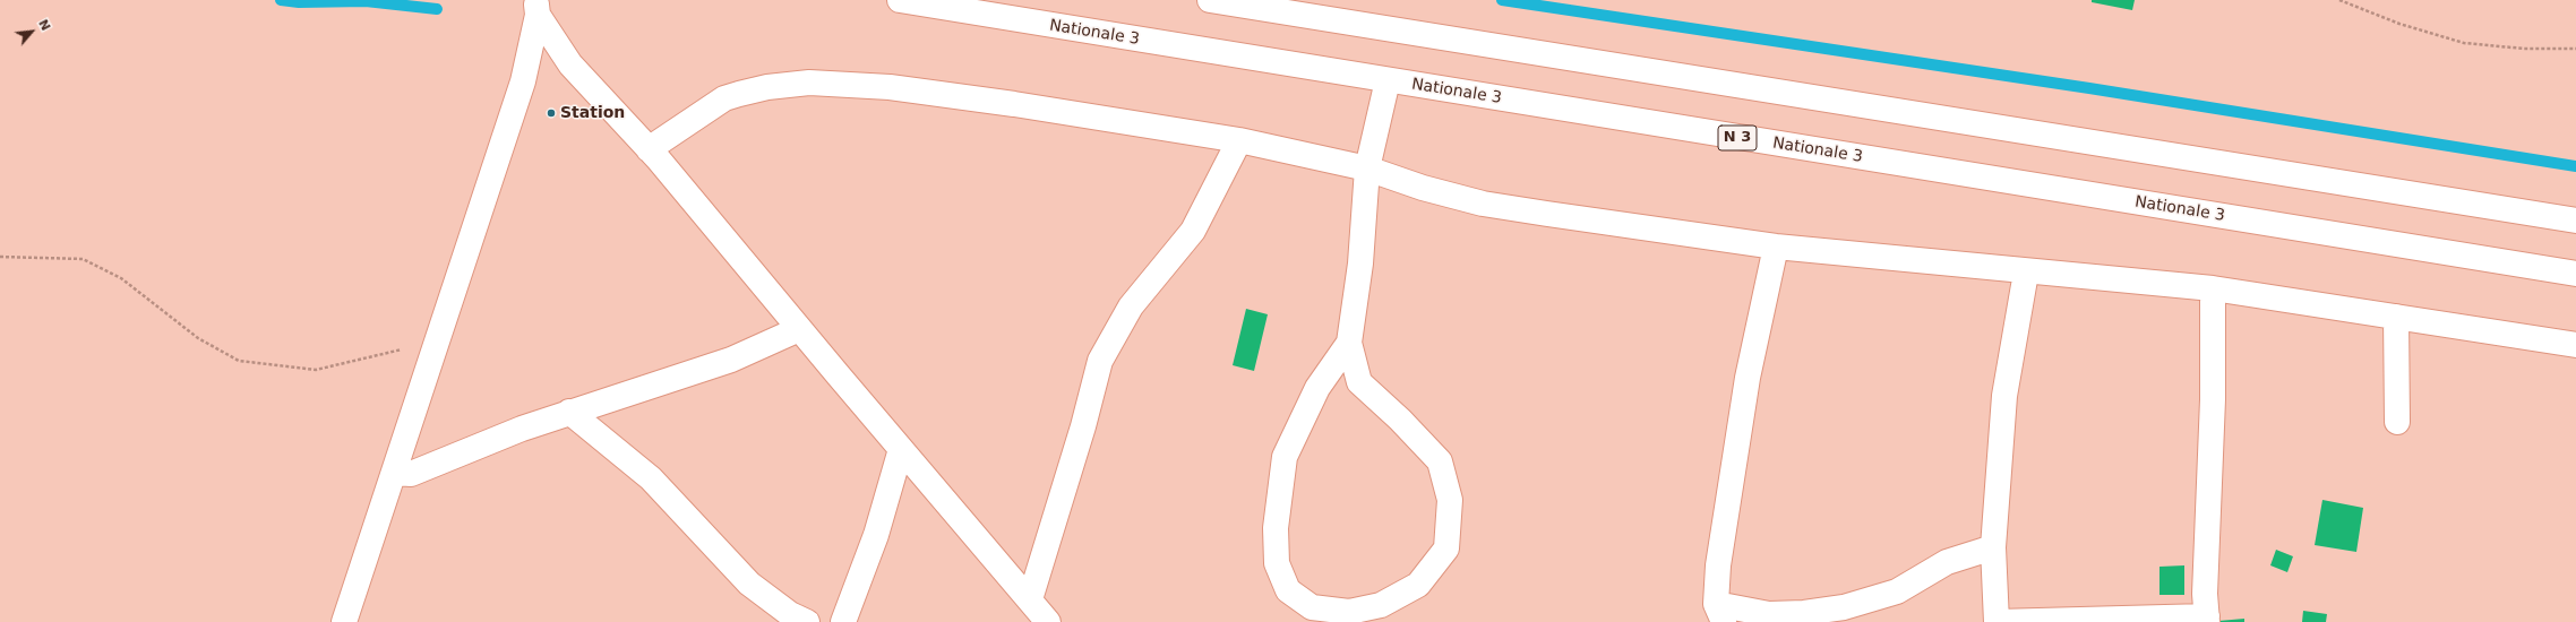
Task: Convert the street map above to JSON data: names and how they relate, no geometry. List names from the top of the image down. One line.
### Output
{"streets":{"street":["Nationale 3","N 3"]},"places":["Station"],"north":"top right"}
